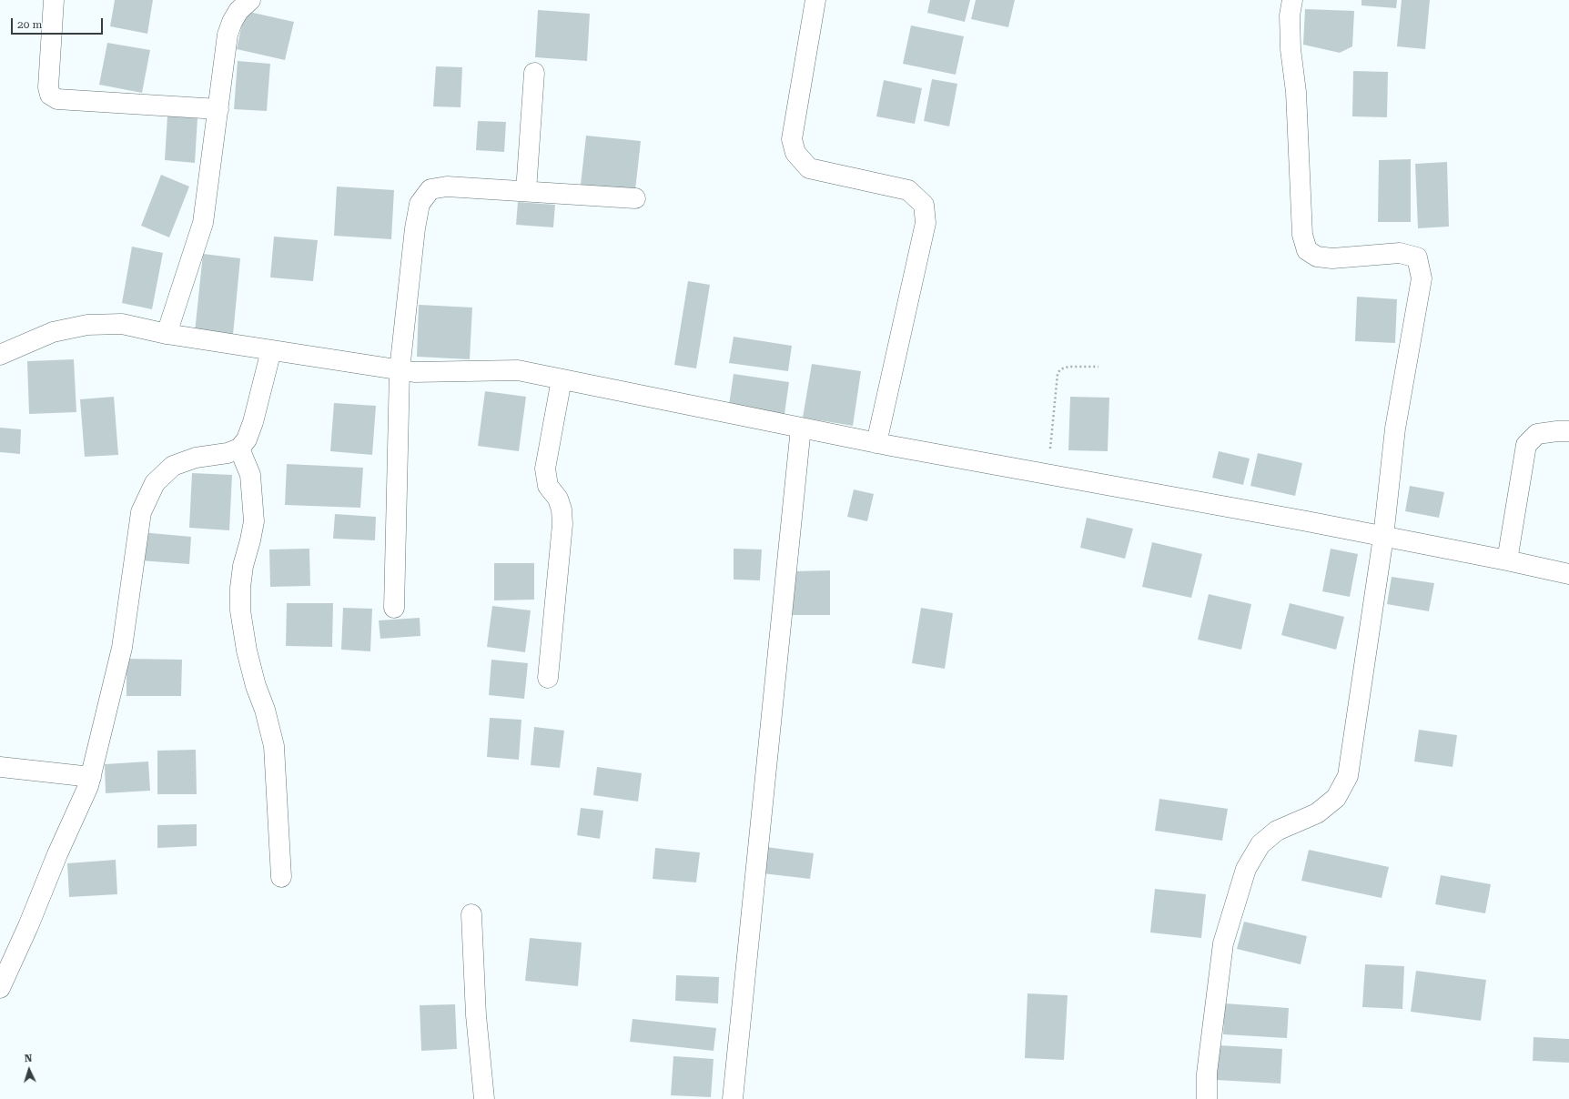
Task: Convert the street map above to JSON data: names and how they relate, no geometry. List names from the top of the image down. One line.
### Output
{"scale_bar":"20 m","north":"top"}
